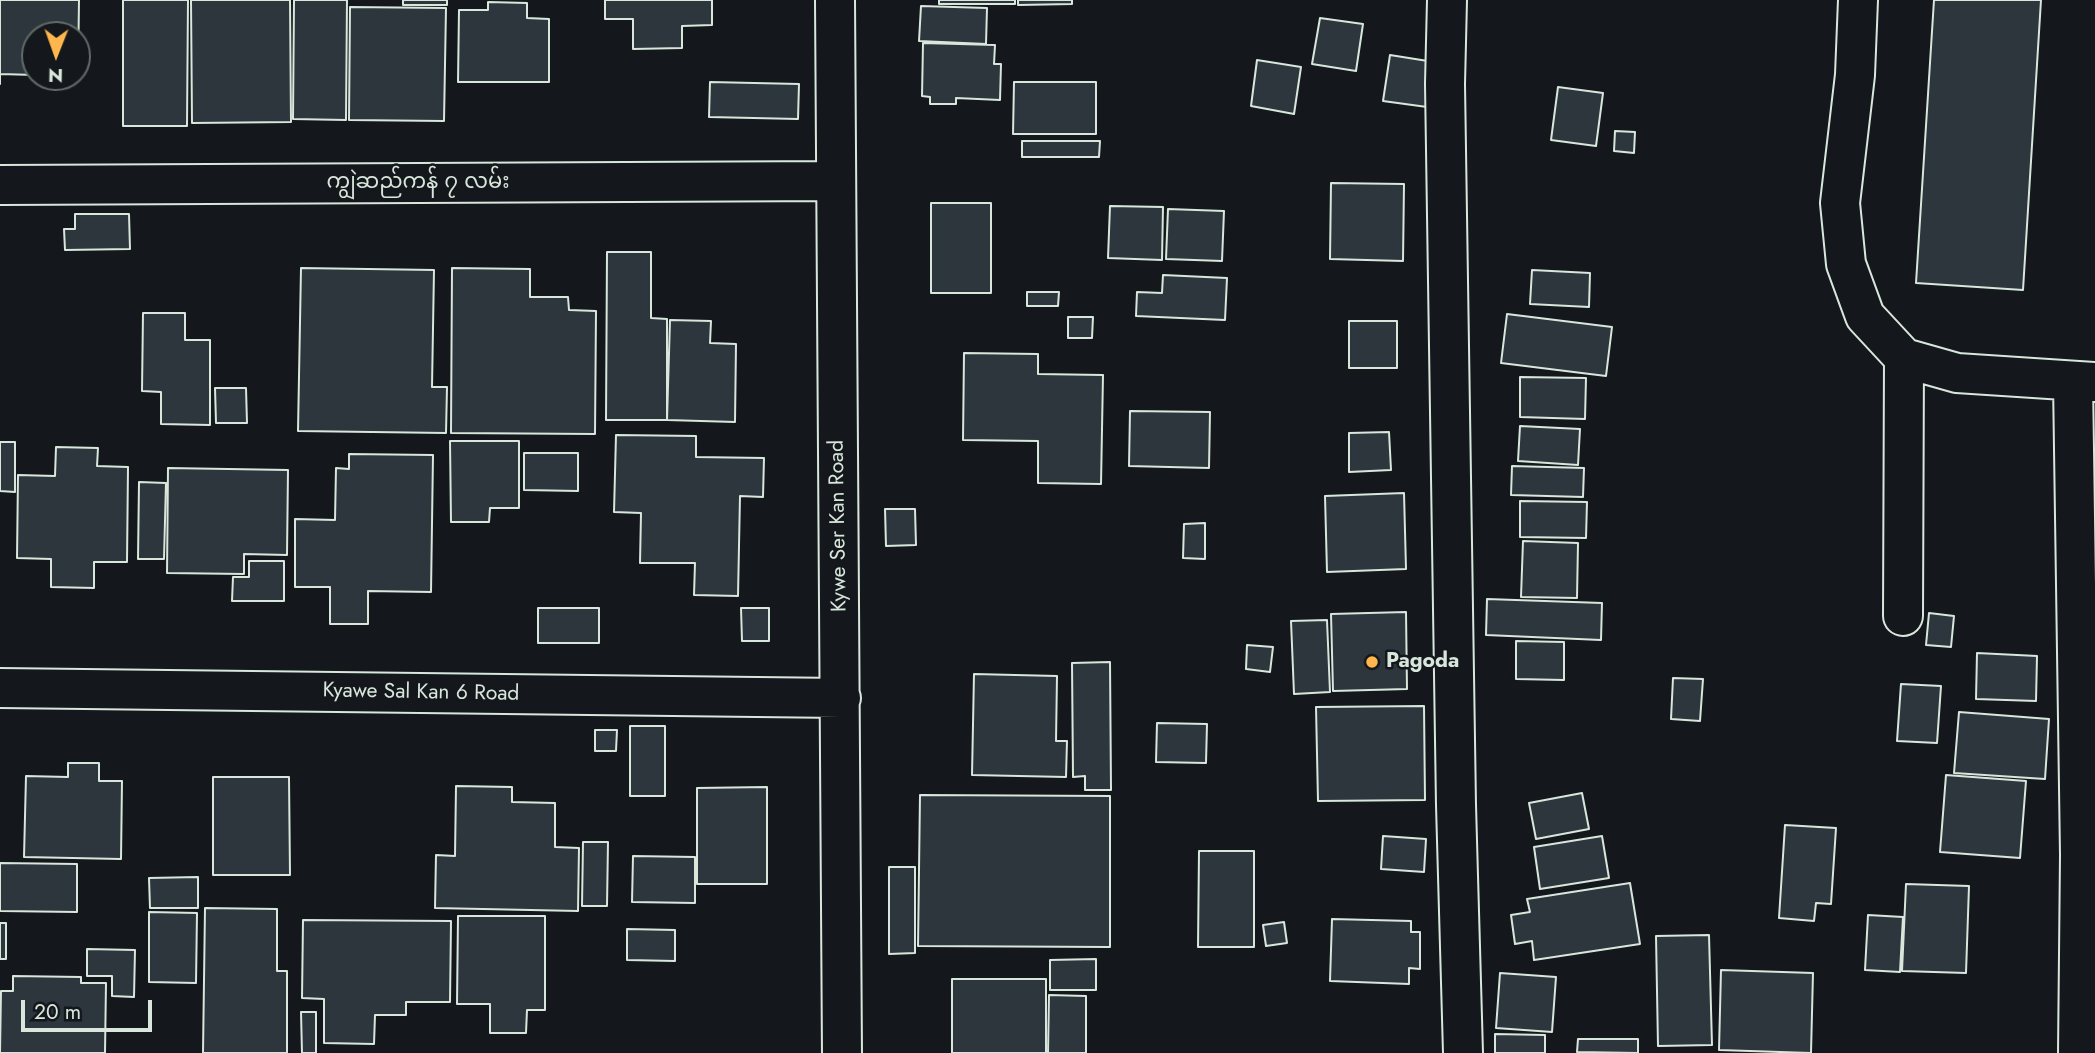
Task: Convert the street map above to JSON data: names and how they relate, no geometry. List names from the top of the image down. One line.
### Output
{"streets":{"street":["ကျွဲဆည်ကန် ၇ လမ်း","Kywe Ser Kan Road","Kyawe Sal Kan 6 Road"]},"crossings":[["ကျွဲဆည်ကန် ၇ လမ်း","Kywe Ser Kan Road"],["Kywe Ser Kan Road","Kyawe Sal Kan 6 Road"]],"places":["Pagoda"],"scale_bar":"20 m","north":"bottom"}
